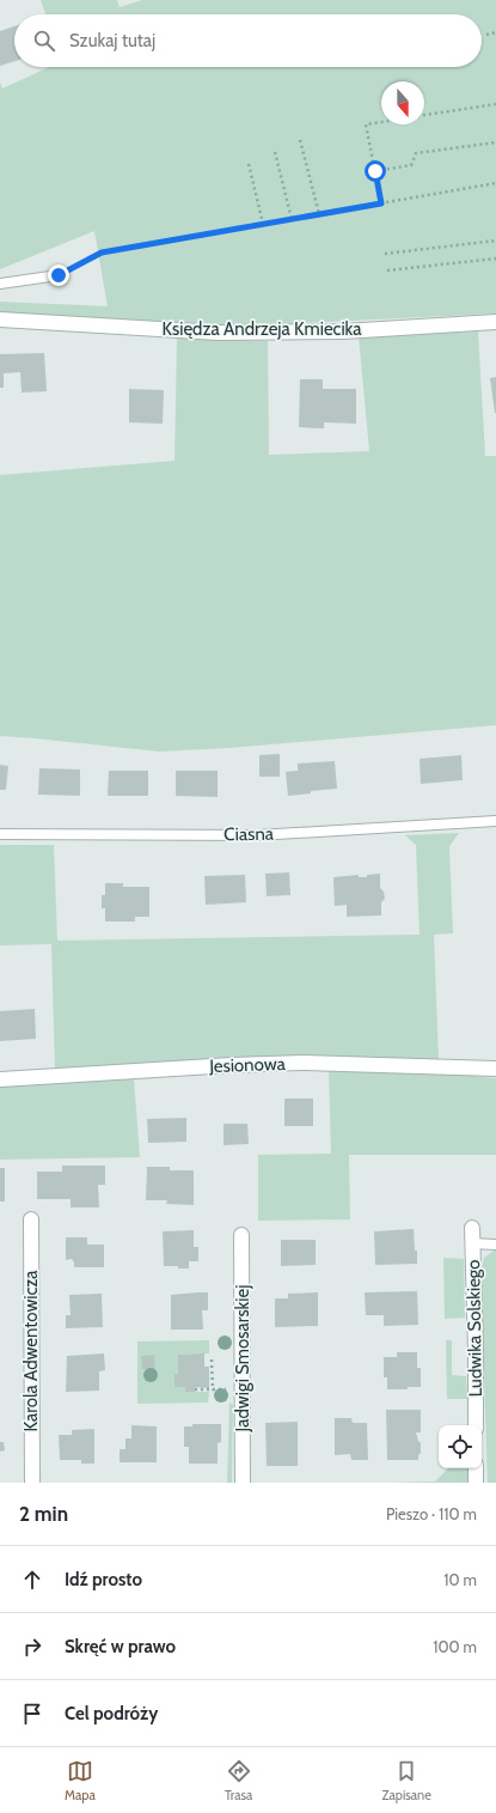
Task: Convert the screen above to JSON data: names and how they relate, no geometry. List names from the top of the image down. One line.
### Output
{"streets":{"street":["Księdza Andrzeja Kmiecika","Jesionowa","Ludwika Solskiego","Karola Adwentowicza","Jadwigi Smosarskiej"],"lane":["Ciasna"]},"north":"bottom","page":{"search":"Szukaj tutaj","heading":["2 min","Pieszo · 110 m"],"list":[["Idź prosto","10 m"],["Skręć w prawo","100 m"],"Cel podróży"],"nav":["Mapa","Trasa","Zapisane"]}}
